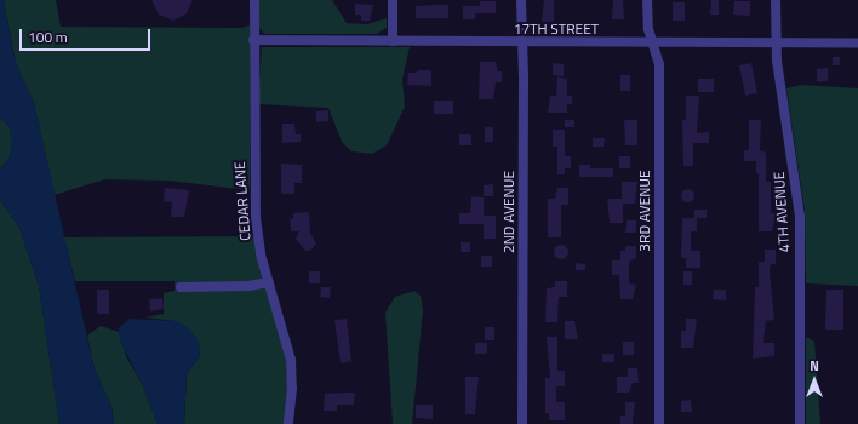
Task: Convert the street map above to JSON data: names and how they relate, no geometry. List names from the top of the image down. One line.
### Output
{"streets":{"street":["17TH STREET","CEDAR LANE","3RD AVENUE","2ND AVENUE","4TH AVENUE"]},"crossings":[["17TH STREET","CEDAR LANE"],["17TH STREET","3RD AVENUE"],["17TH STREET","2ND AVENUE"],["17TH STREET","4TH AVENUE"]],"scale_bar":"100 m","north":"top"}
